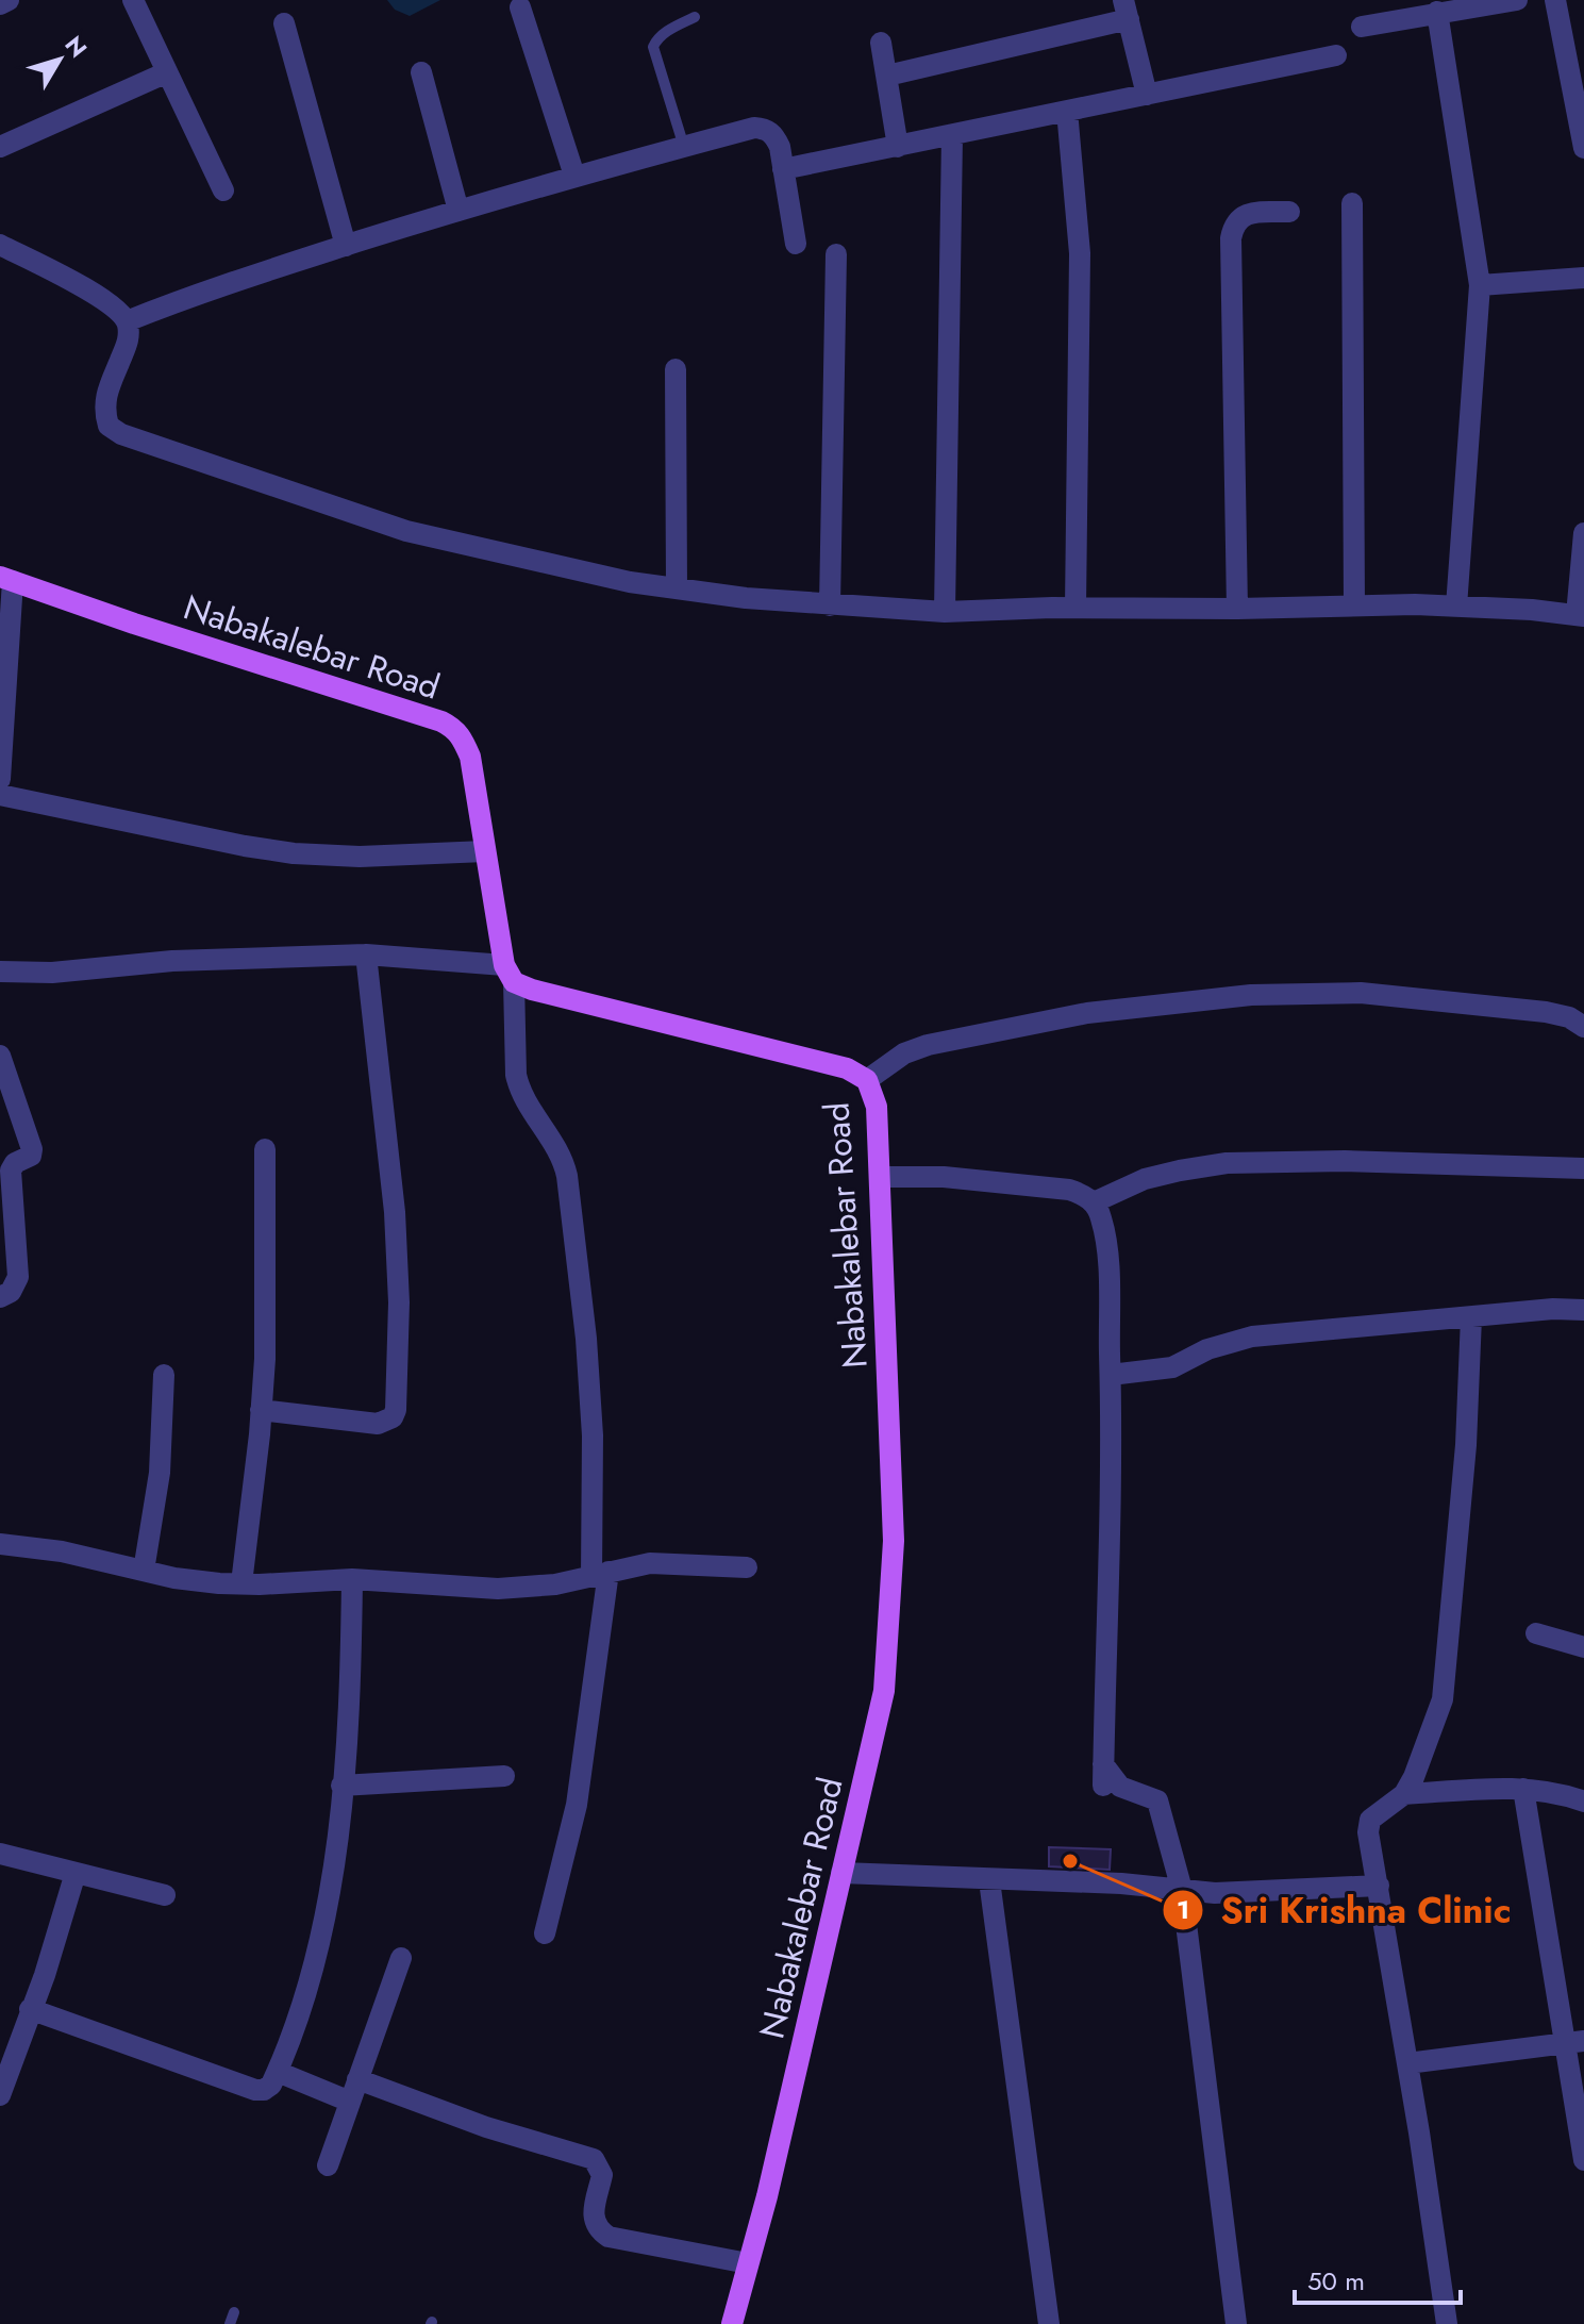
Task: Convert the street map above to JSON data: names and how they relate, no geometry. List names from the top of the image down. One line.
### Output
{"streets":{"main road":["Nabakalebar Road"]},"places":["Sri Krishna Clinic"],"scale_bar":"50 m","north":"top right"}
